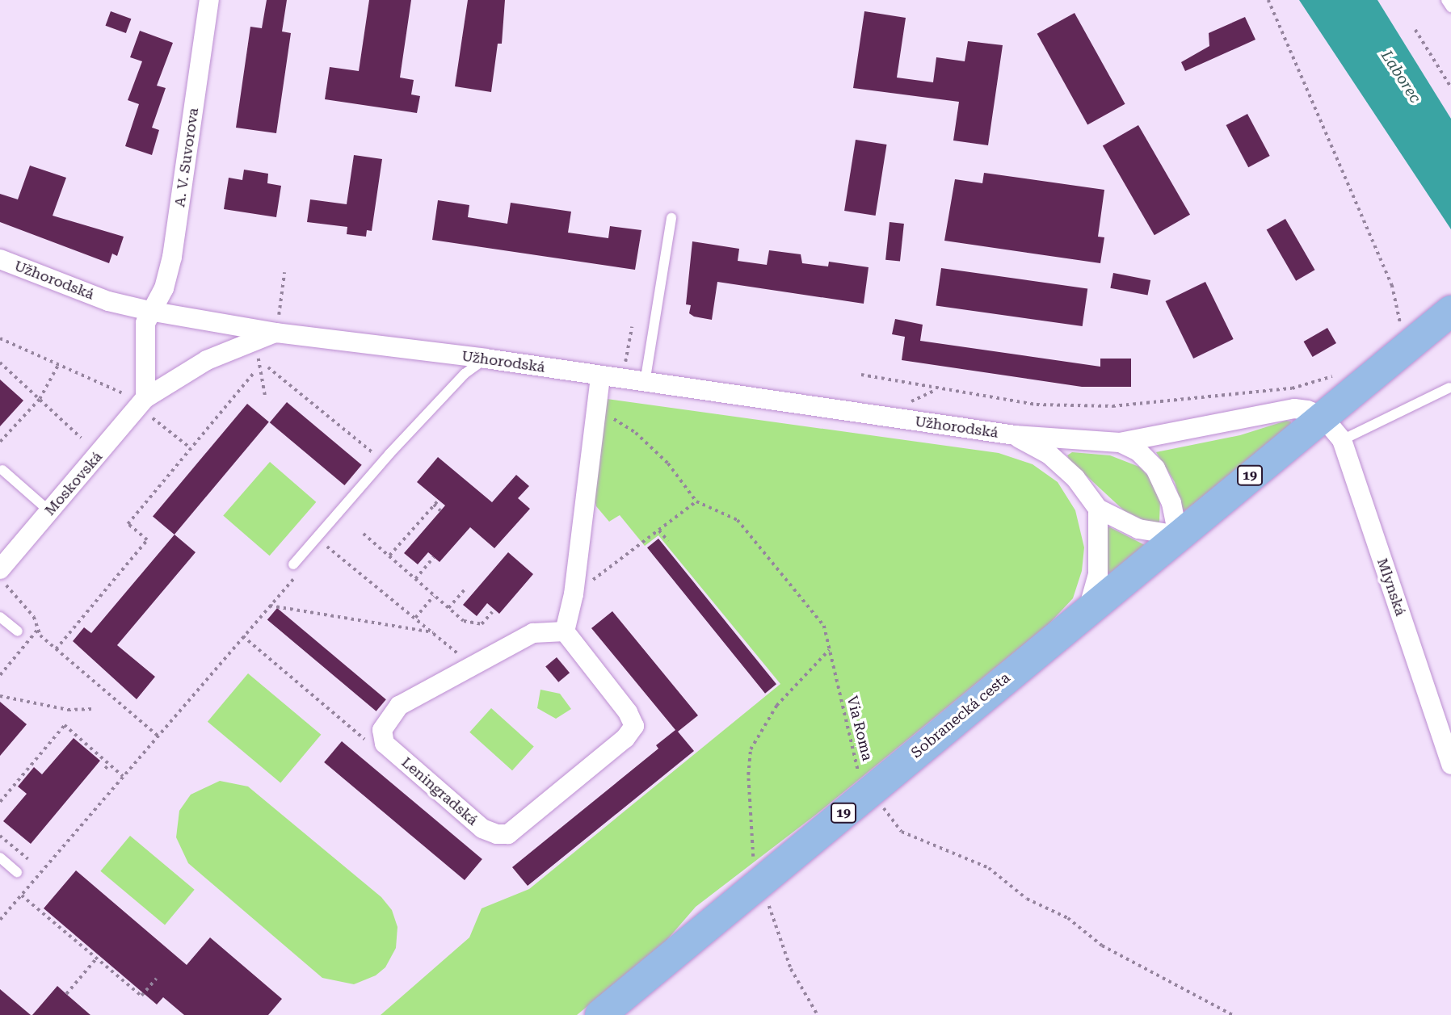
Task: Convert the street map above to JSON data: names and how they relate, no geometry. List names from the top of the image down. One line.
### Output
{"streets":{"main road":["19","Sobranecká cesta"],"street":["A. V. Suvorova","Užhorodská","Moskovská","Mlynská","Leningradská"],"path":["Via Roma"]},"crossings":[["A. V. Suvorova","Užhorodská"],["Užhorodská","19"],["Užhorodská","Moskovská"],["Užhorodská","Mlynská"],["Užhorodská","Sobranecká cesta"],["19","Mlynská"],["19","Sobranecká cesta"],["Mlynská","Sobranecká cesta"],["Sobranecká cesta","Via Roma"]],"water":["Laborec"]}
